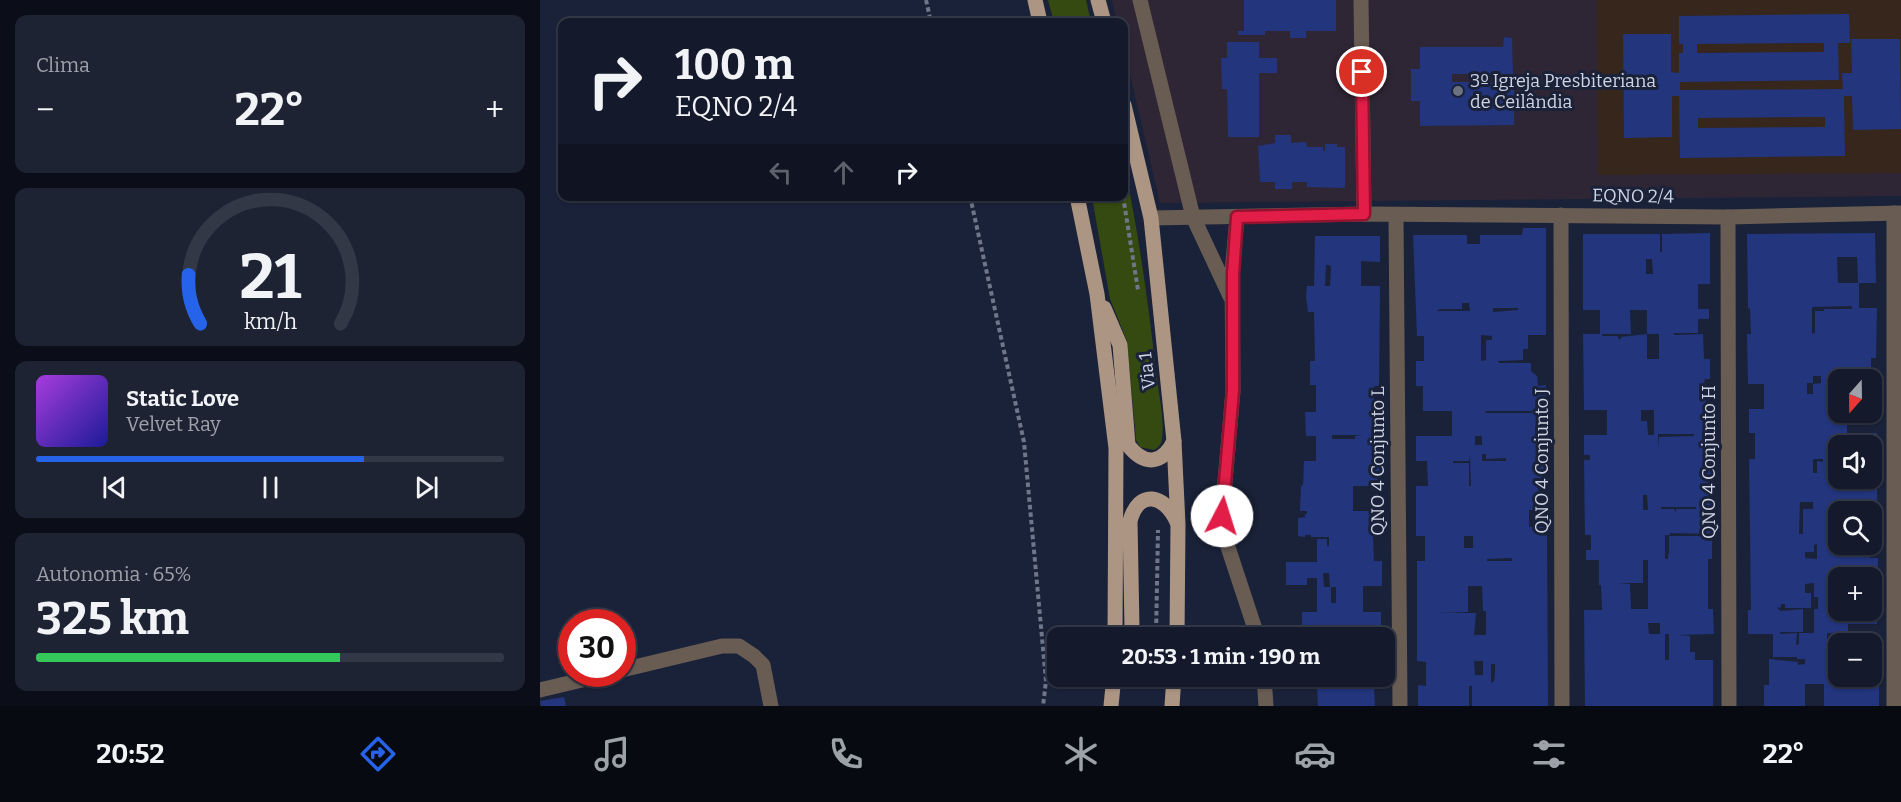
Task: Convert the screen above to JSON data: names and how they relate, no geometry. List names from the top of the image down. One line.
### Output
{"streets":{"main road":["Via 1"],"street":["EQNO 2/4","QNO 4 Conjunto L","QNO 4 Conjunto J","QNO 4 Conjunto H"]},"crossings":[["EQNO 2/4","Via 1"],["EQNO 2/4","QNO 4 Conjunto L"],["EQNO 2/4","QNO 4 Conjunto J"],["EQNO 2/4","QNO 4 Conjunto H"]],"places":["3º Igreja Presbiteriana de Ceilândia"],"north":"bottom","page":{"tile":["Clima",["Autonomia · 65%","325 km"]],"turn":["100 m","EQNO 2/4"],"heat":["−","22°","+"],"map_buttons":["+","−"],"song":["Static Love","Velvet Ray"],"limit":"30","trip":"20:53 · 1 min · 190 m","tabs":["20:52","22°"],"gauge":["21","km/h"]}}
